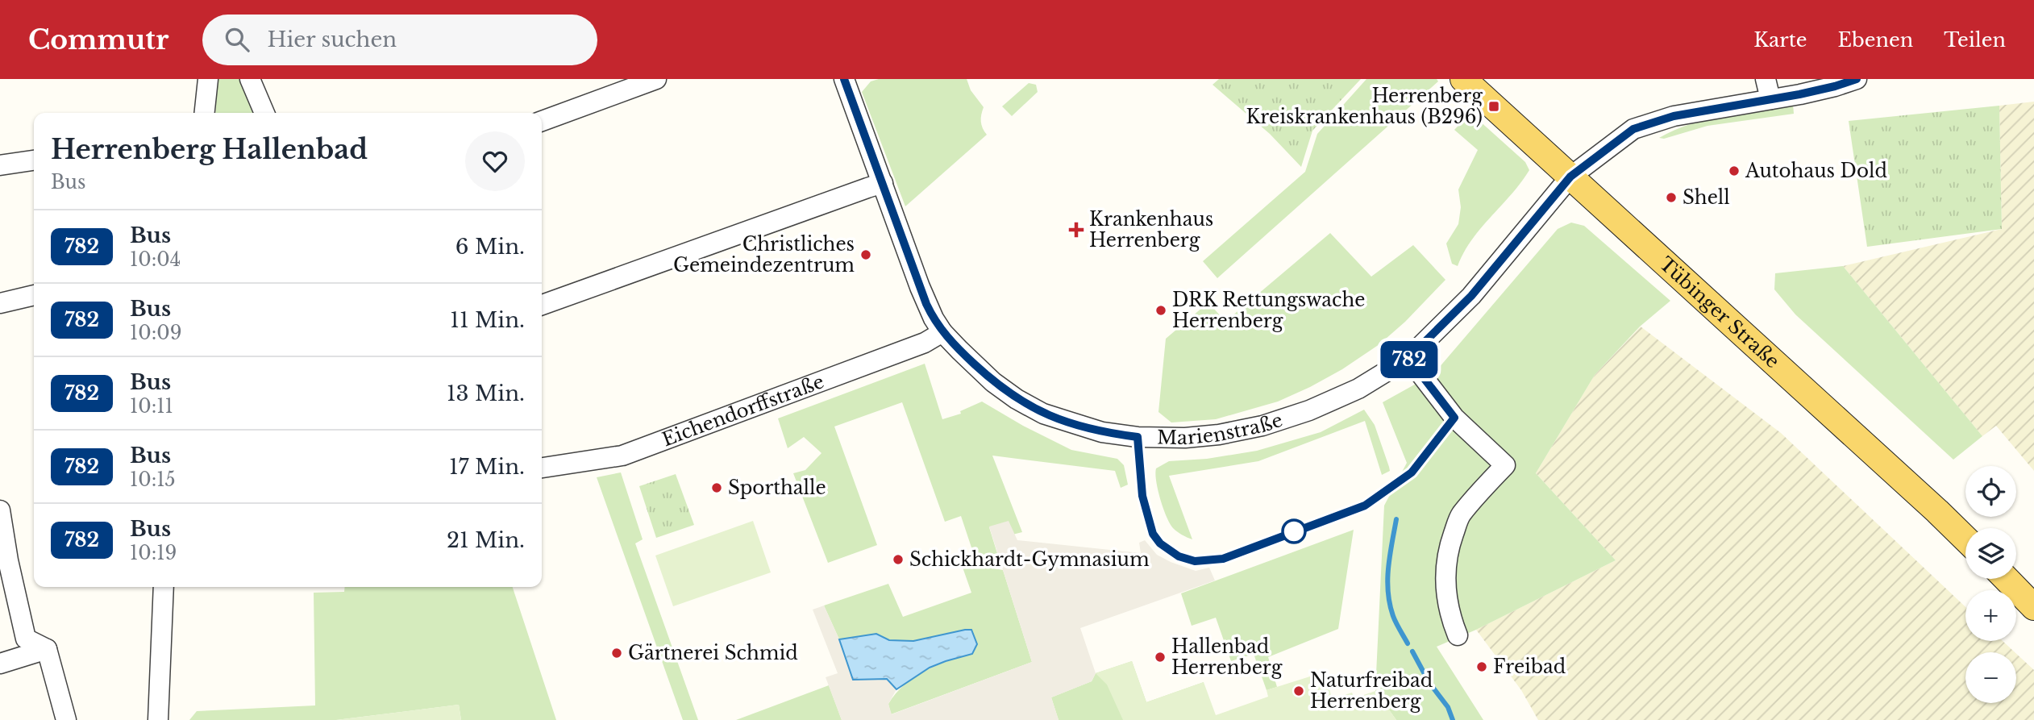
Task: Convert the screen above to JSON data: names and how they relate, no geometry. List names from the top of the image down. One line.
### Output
{"streets":{"main road":["Tübinger Straße"],"street":["Eichendorffstraße","Marienstraße"]},"crossings":[["Tübinger Straße","Marienstraße"],["Eichendorffstraße","Marienstraße"]],"places":{"transit":["Herrenberg Kreiskrankenhaus (B296)"],"other":["Autohaus Dold","Shell","Christliches Gemeindezentrum","DRK Rettungswache Herrenberg","Sporthalle","Schickhardt-Gymnasium","Gärtnerei Schmid","Hallenbad Herrenberg","Freibad","Naturfreibad Herrenberg"],"health":["Krankenhaus Herrenberg"]},"lines":["bus line 782"],"page":{"header":"Commutr","search":"Hier suchen","nav":["Karte","Ebenen","Teilen"],"on_map":"782","heading":["Herrenberg Hallenbad","Bus"],"list":[{"mark":"782","name":"Bus","note":"10:04","value":"6 Min."},{"mark":"782","name":"Bus","note":"10:09","value":"11 Min."},{"mark":"782","name":"Bus","note":"10:11","value":"13 Min."},{"mark":"782","name":"Bus","note":"10:15","value":"17 Min."},{"mark":"782","name":"Bus","note":"10:19","value":"21 Min."}],"map_buttons":["+","−"]}}
